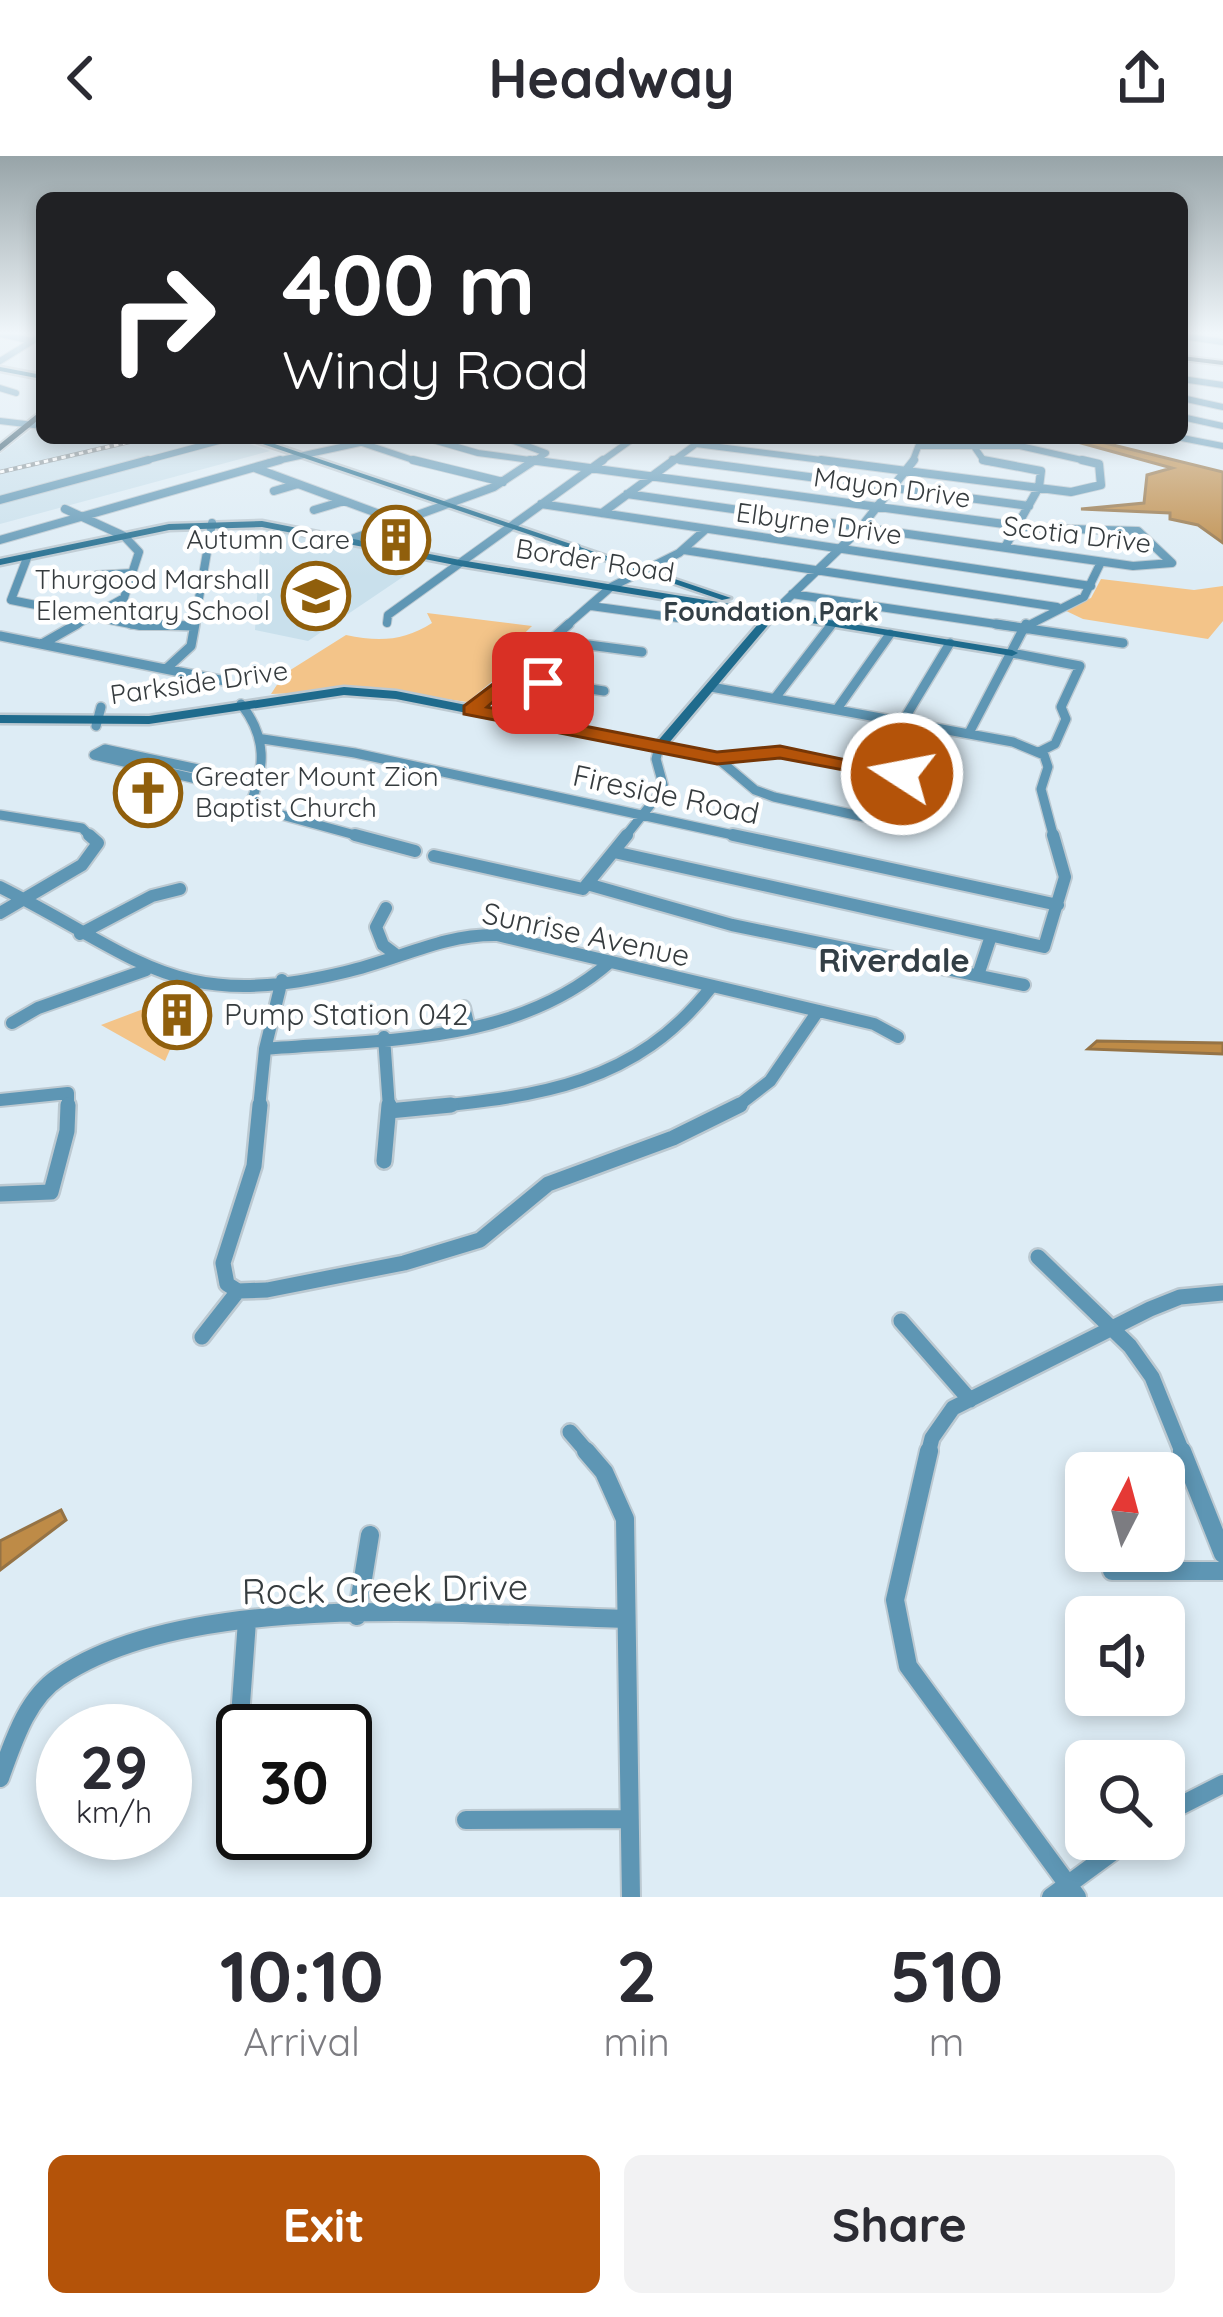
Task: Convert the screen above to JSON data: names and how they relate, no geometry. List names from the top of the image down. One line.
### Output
{"streets":{"street":["Mayon Drive","Elbyrne Drive","Scotia Drive","Border Road","Parkside Drive","Fireside Road","Sunrise Avenue","Rock Creek Drive"]},"crossings":[["Mayon Drive","Scotia Drive"]],"districts":["Foundation Park","Riverdale"],"places":{"building":["Autumn Care","Pump Station 042"],"school or university":["Thurgood Marshall Elementary School"],"church":["Greater Mount Zion Baptist Church"]},"north":"top","page":{"header":"Headway","turn":["400 m","Windy Road"],"speed":"29 km/h","limit":"30","eta":["10:10","Arrival","2","min","510","m"],"buttons":["Exit","Share"]}}
